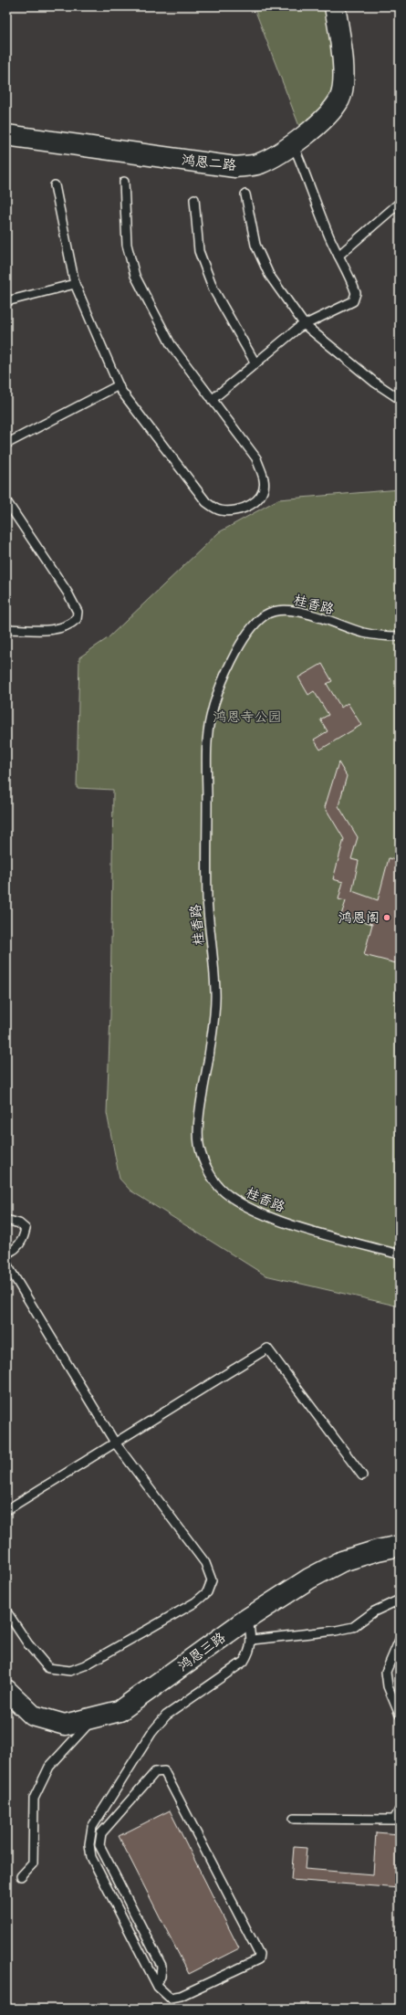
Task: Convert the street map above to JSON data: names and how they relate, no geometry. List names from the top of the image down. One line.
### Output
{"streets":{"street":["鸿恩二路","鸿恩三路"],"lane":["桂香路"]},"parks":["鸿恩寺公园"],"places":["鸿恩阁"]}
